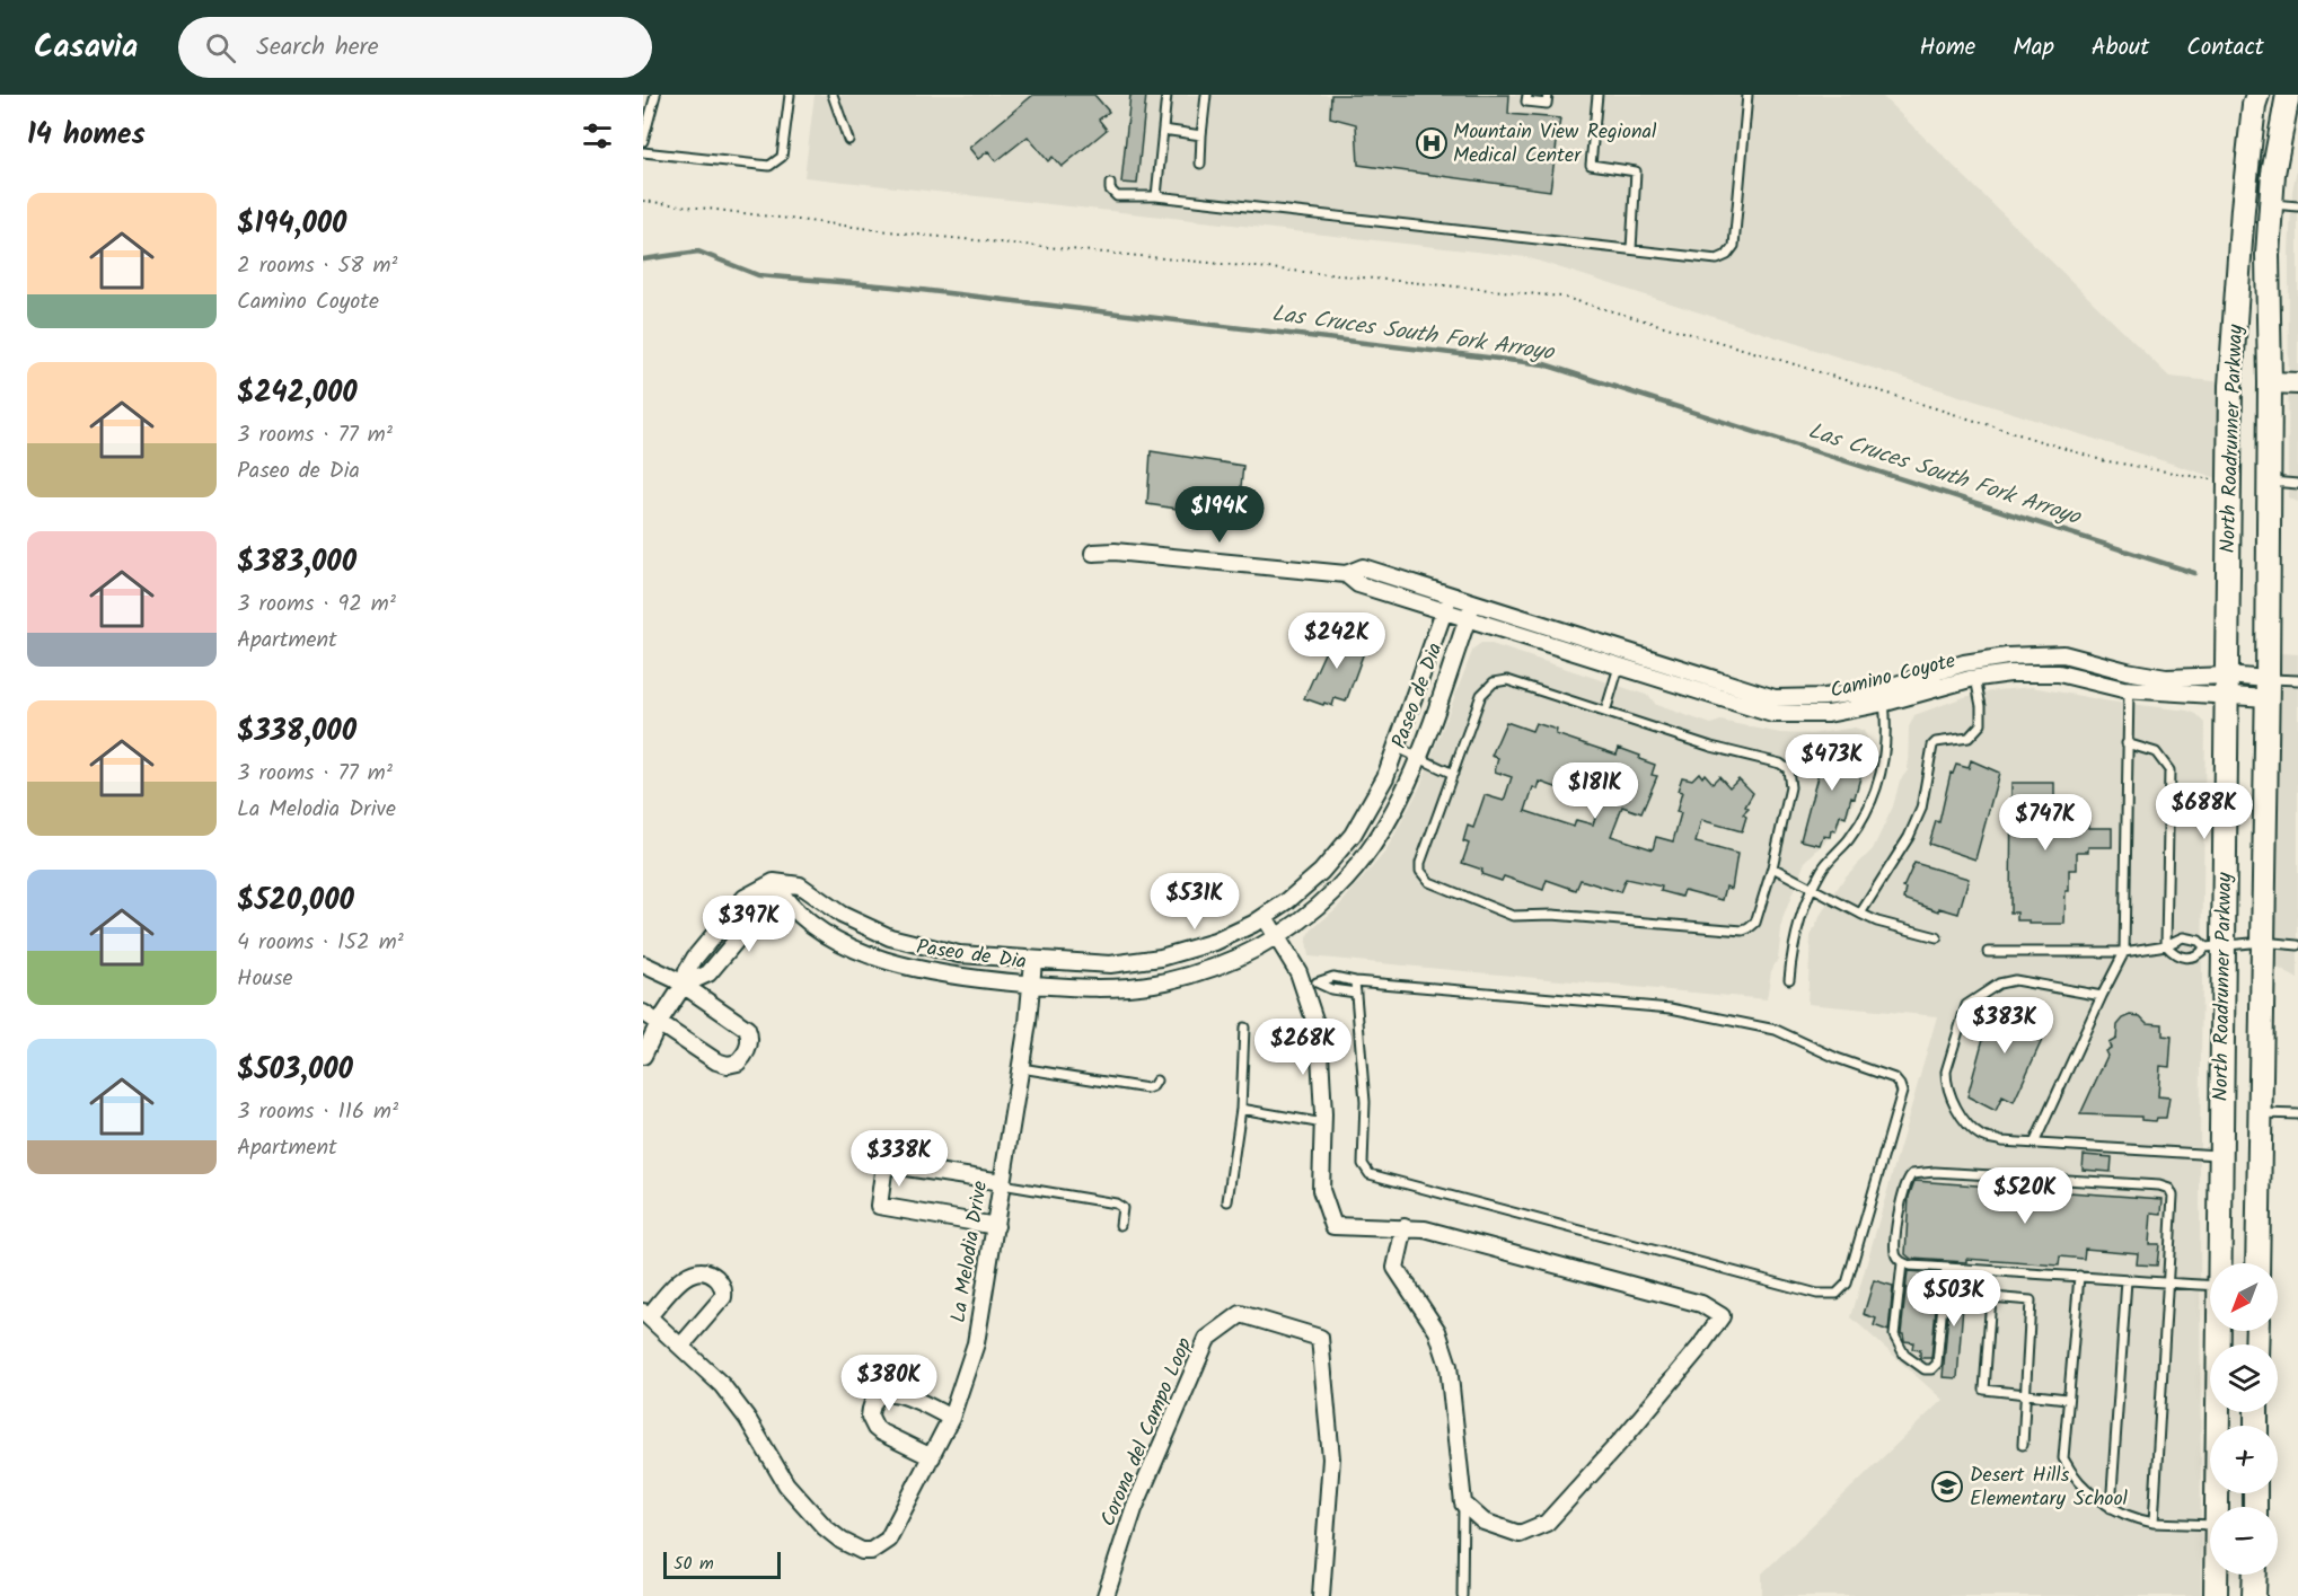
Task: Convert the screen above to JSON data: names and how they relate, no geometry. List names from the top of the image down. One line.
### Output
{"streets":{"main road":["North Roadrunner Parkway"],"street":["Camino Coyote","Paseo de Dia","La Melodia Drive","Corona del Campo Loop"]},"crossings":[["North Roadrunner Parkway","Camino Coyote"],["Camino Coyote","Paseo de Dia"],["Paseo de Dia","La Melodia Drive"]],"water":["Las Cruces South Fork Arroyo"],"places":{"hospital":["Mountain View Regional Medical Center"],"school or university":["Desert Hills Elementary School"]},"scale_bar":"50 m","north":"bottom left","page":{"header":"Casavia","search":"Search here","nav":["Home","Map","About","Contact"],"heading":"14 homes","list":[{"name":"$194,000","note":"2 rooms · 58 m² · Camino Coyote"},{"name":"$242,000","note":"3 rooms · 77 m² · Paseo de Dia"},{"name":"$383,000","note":"3 rooms · 92 m² · Apartment"},{"name":"$338,000","note":"3 rooms · 77 m² · La Melodia Drive"},{"name":"$520,000","note":"4 rooms · 152 m² · House"},{"name":"$503,000","note":"3 rooms · 116 m² · Apartment"}],"price":["$194K","$242K","$473K","$181K","$688K","$747K","$531K","$397K","$383K","$268K","$338K","$520K","$503K","$380K"],"map_buttons":["+","−"],"scale":"50 m"}}
